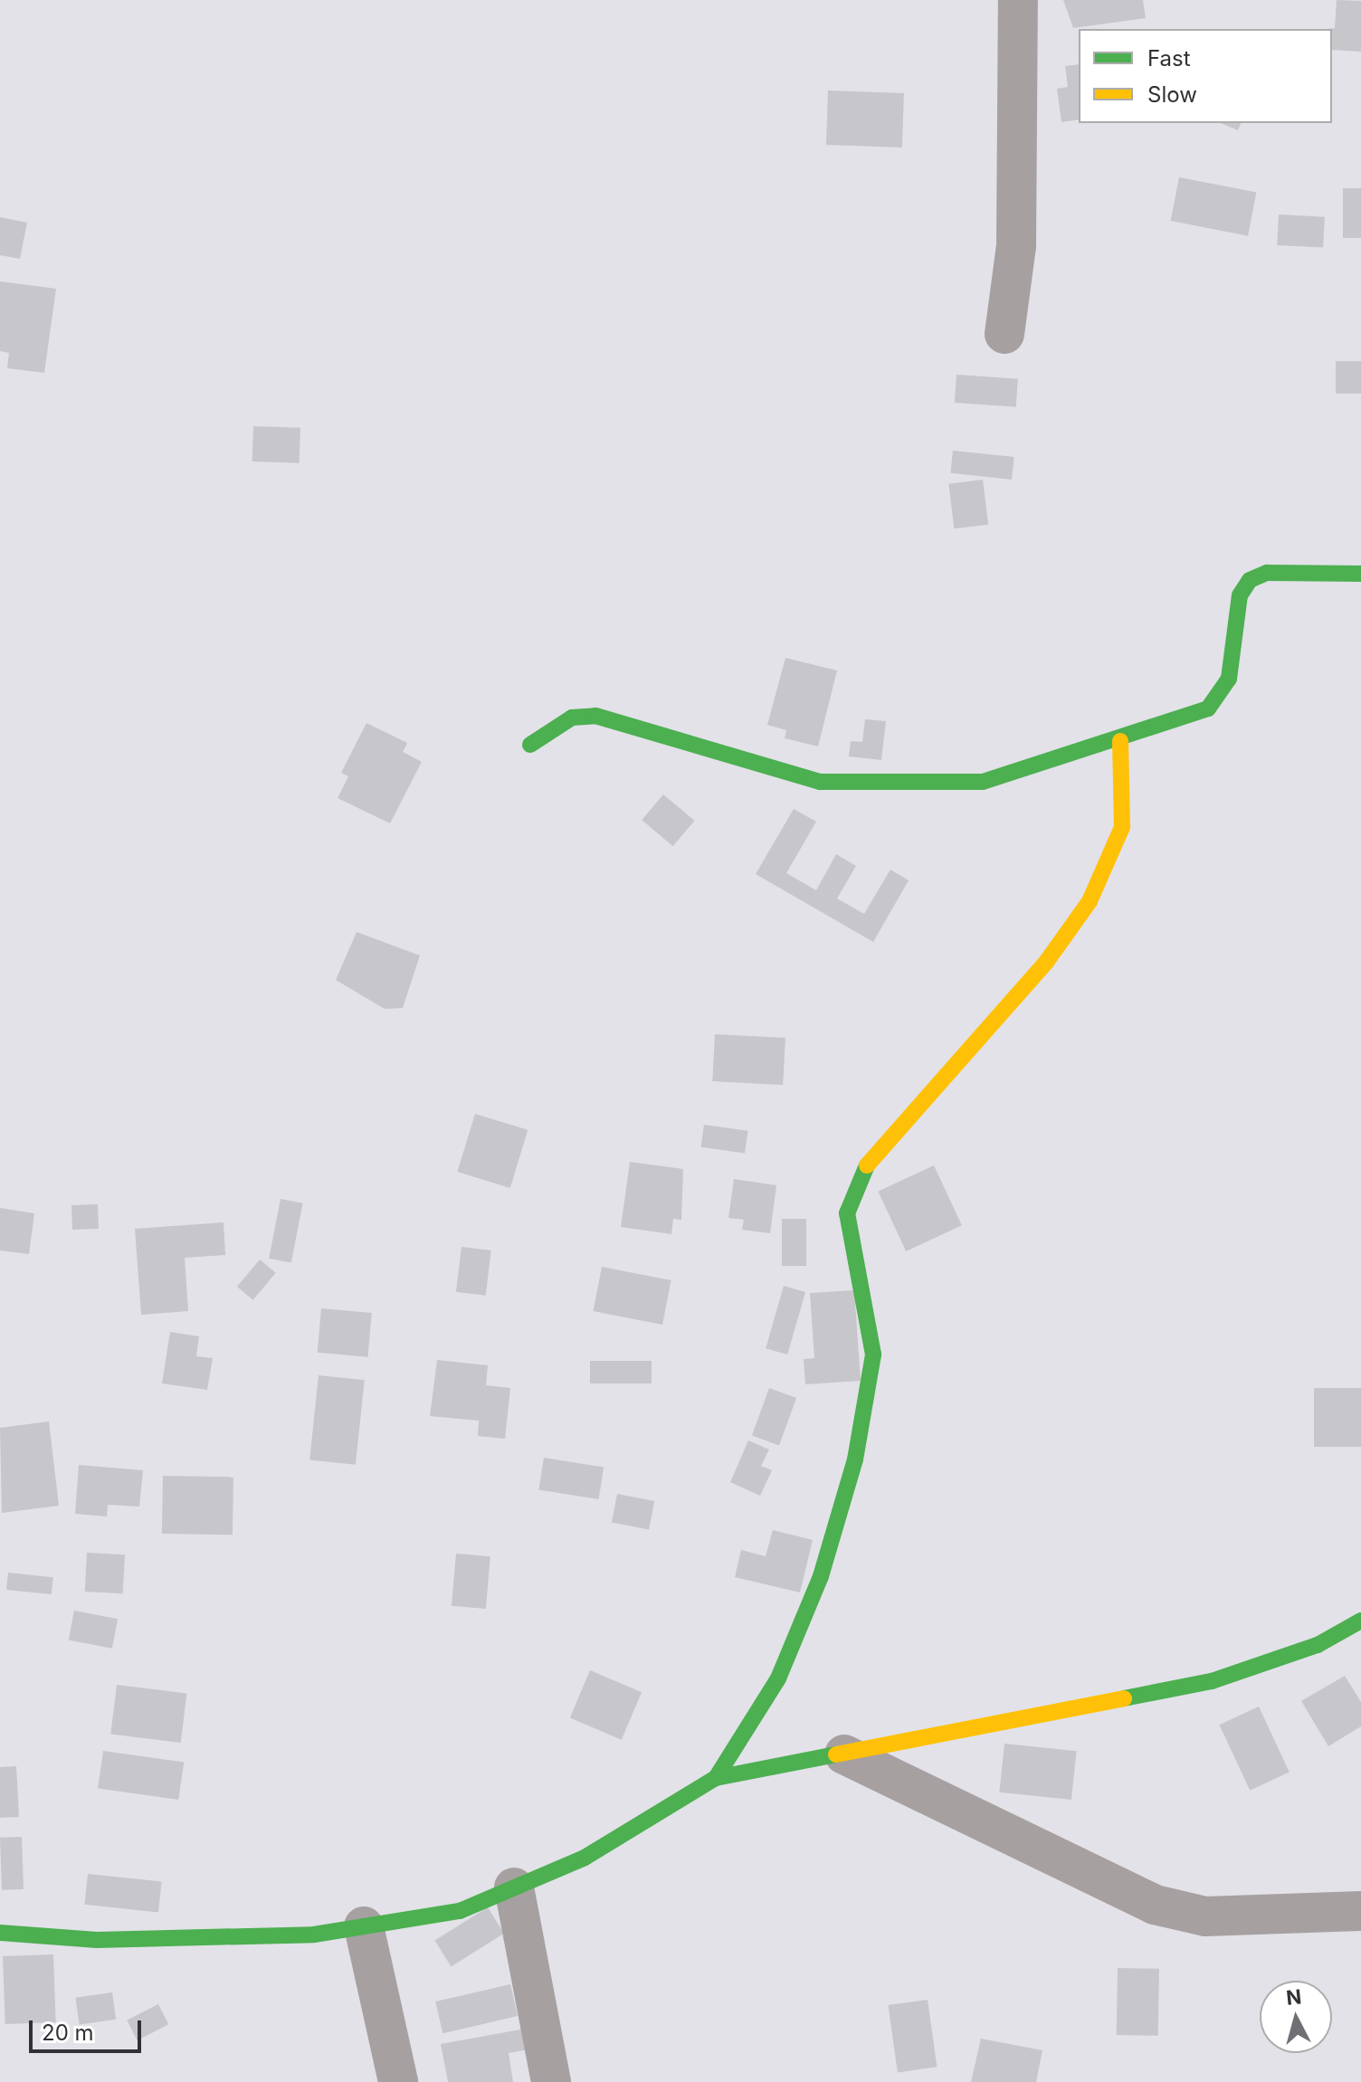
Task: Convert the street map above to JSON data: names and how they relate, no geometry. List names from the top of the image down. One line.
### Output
{"legend":["Fast","Slow"],"scale_bar":"20 m","north":"top"}
